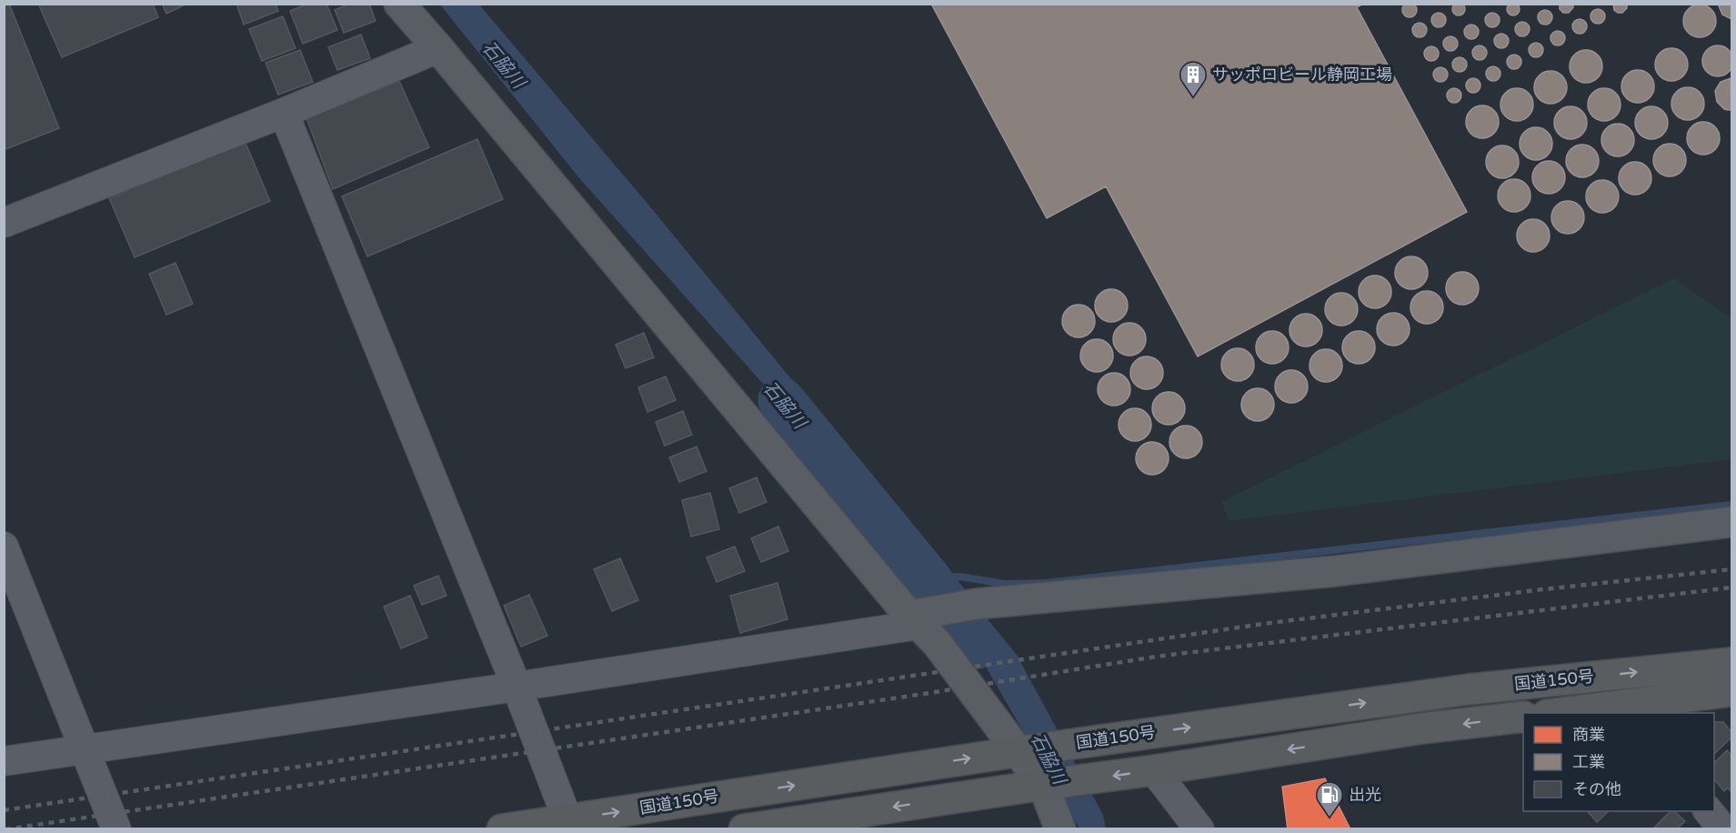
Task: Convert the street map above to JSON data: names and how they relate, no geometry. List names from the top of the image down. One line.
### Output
{"streets":{"highway":["国道150号"]},"water":["石脇川"],"places":{"building":["サッポロビール静岡工場"],"fuel station":["出光"]},"legend":["商業","工業","その他"]}
